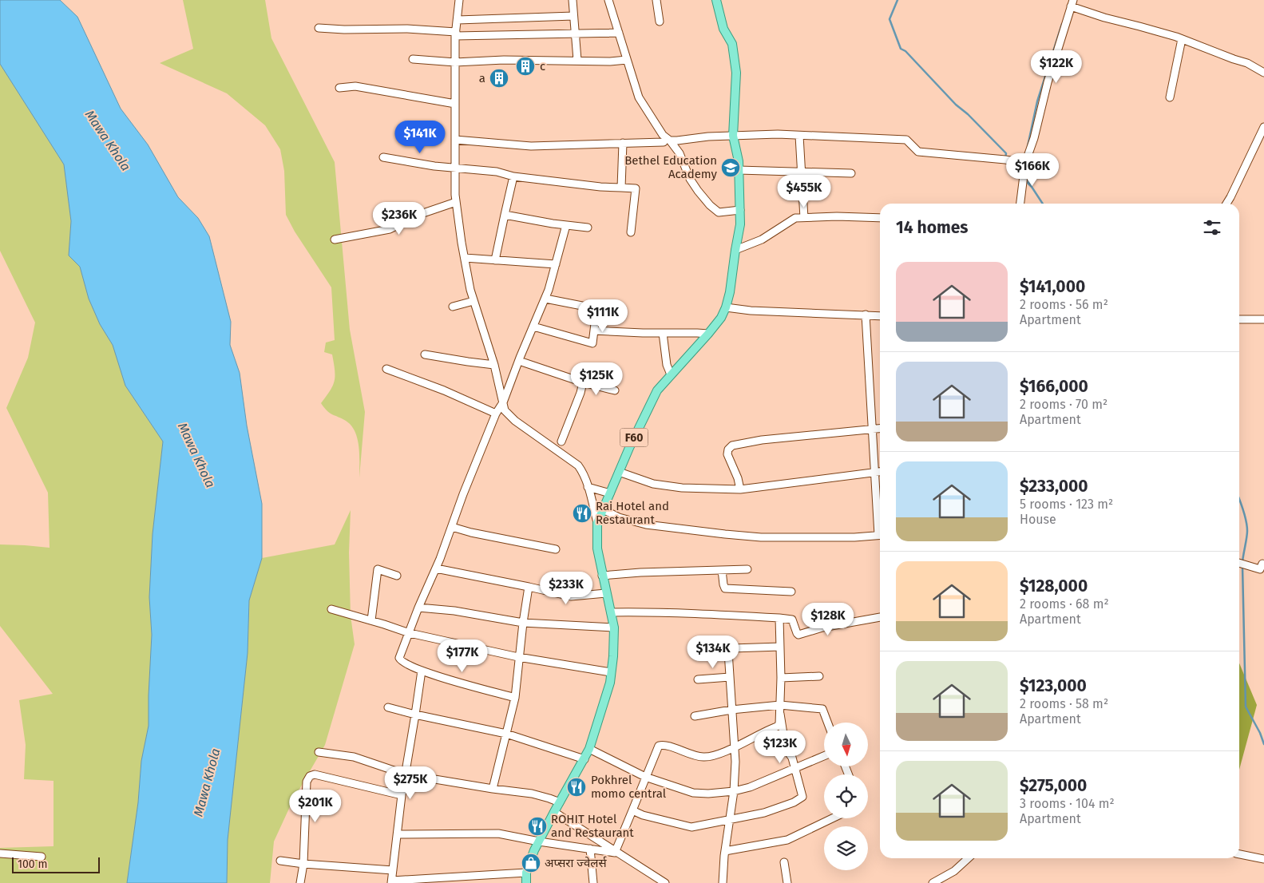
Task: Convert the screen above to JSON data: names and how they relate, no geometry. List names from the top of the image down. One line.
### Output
{"streets":{"main road":["F60"]},"water":["Mawa Khola"],"places":{"building":["c","a"],"school or university":["Bethel Education Academy"],"restaurant":["Rai Hotel and Restaurant","Pokhrel momo central","ROHIT Hotel and Restaurant"],"shop":["अप्सरा ज्वेलर्स"]},"scale_bar":"100 m","north":"bottom","page":{"price":["$122K","$141K","$166K","$455K","$236K","$111K","$125K","$233K","$128K","$134K","$177K","$123K","$275K","$201K"],"heading":"14 homes","list":[{"name":"$141,000","note":"2 rooms · 56 m² · Apartment"},{"name":"$166,000","note":"2 rooms · 70 m² · Apartment"},{"name":"$233,000","note":"5 rooms · 123 m² · House"},{"name":"$128,000","note":"2 rooms · 68 m² · Apartment"},{"name":"$123,000","note":"2 rooms · 58 m² · Apartment"},{"name":"$275,000","note":"3 rooms · 104 m² · Apartment"}],"scale":"100 m"}}
